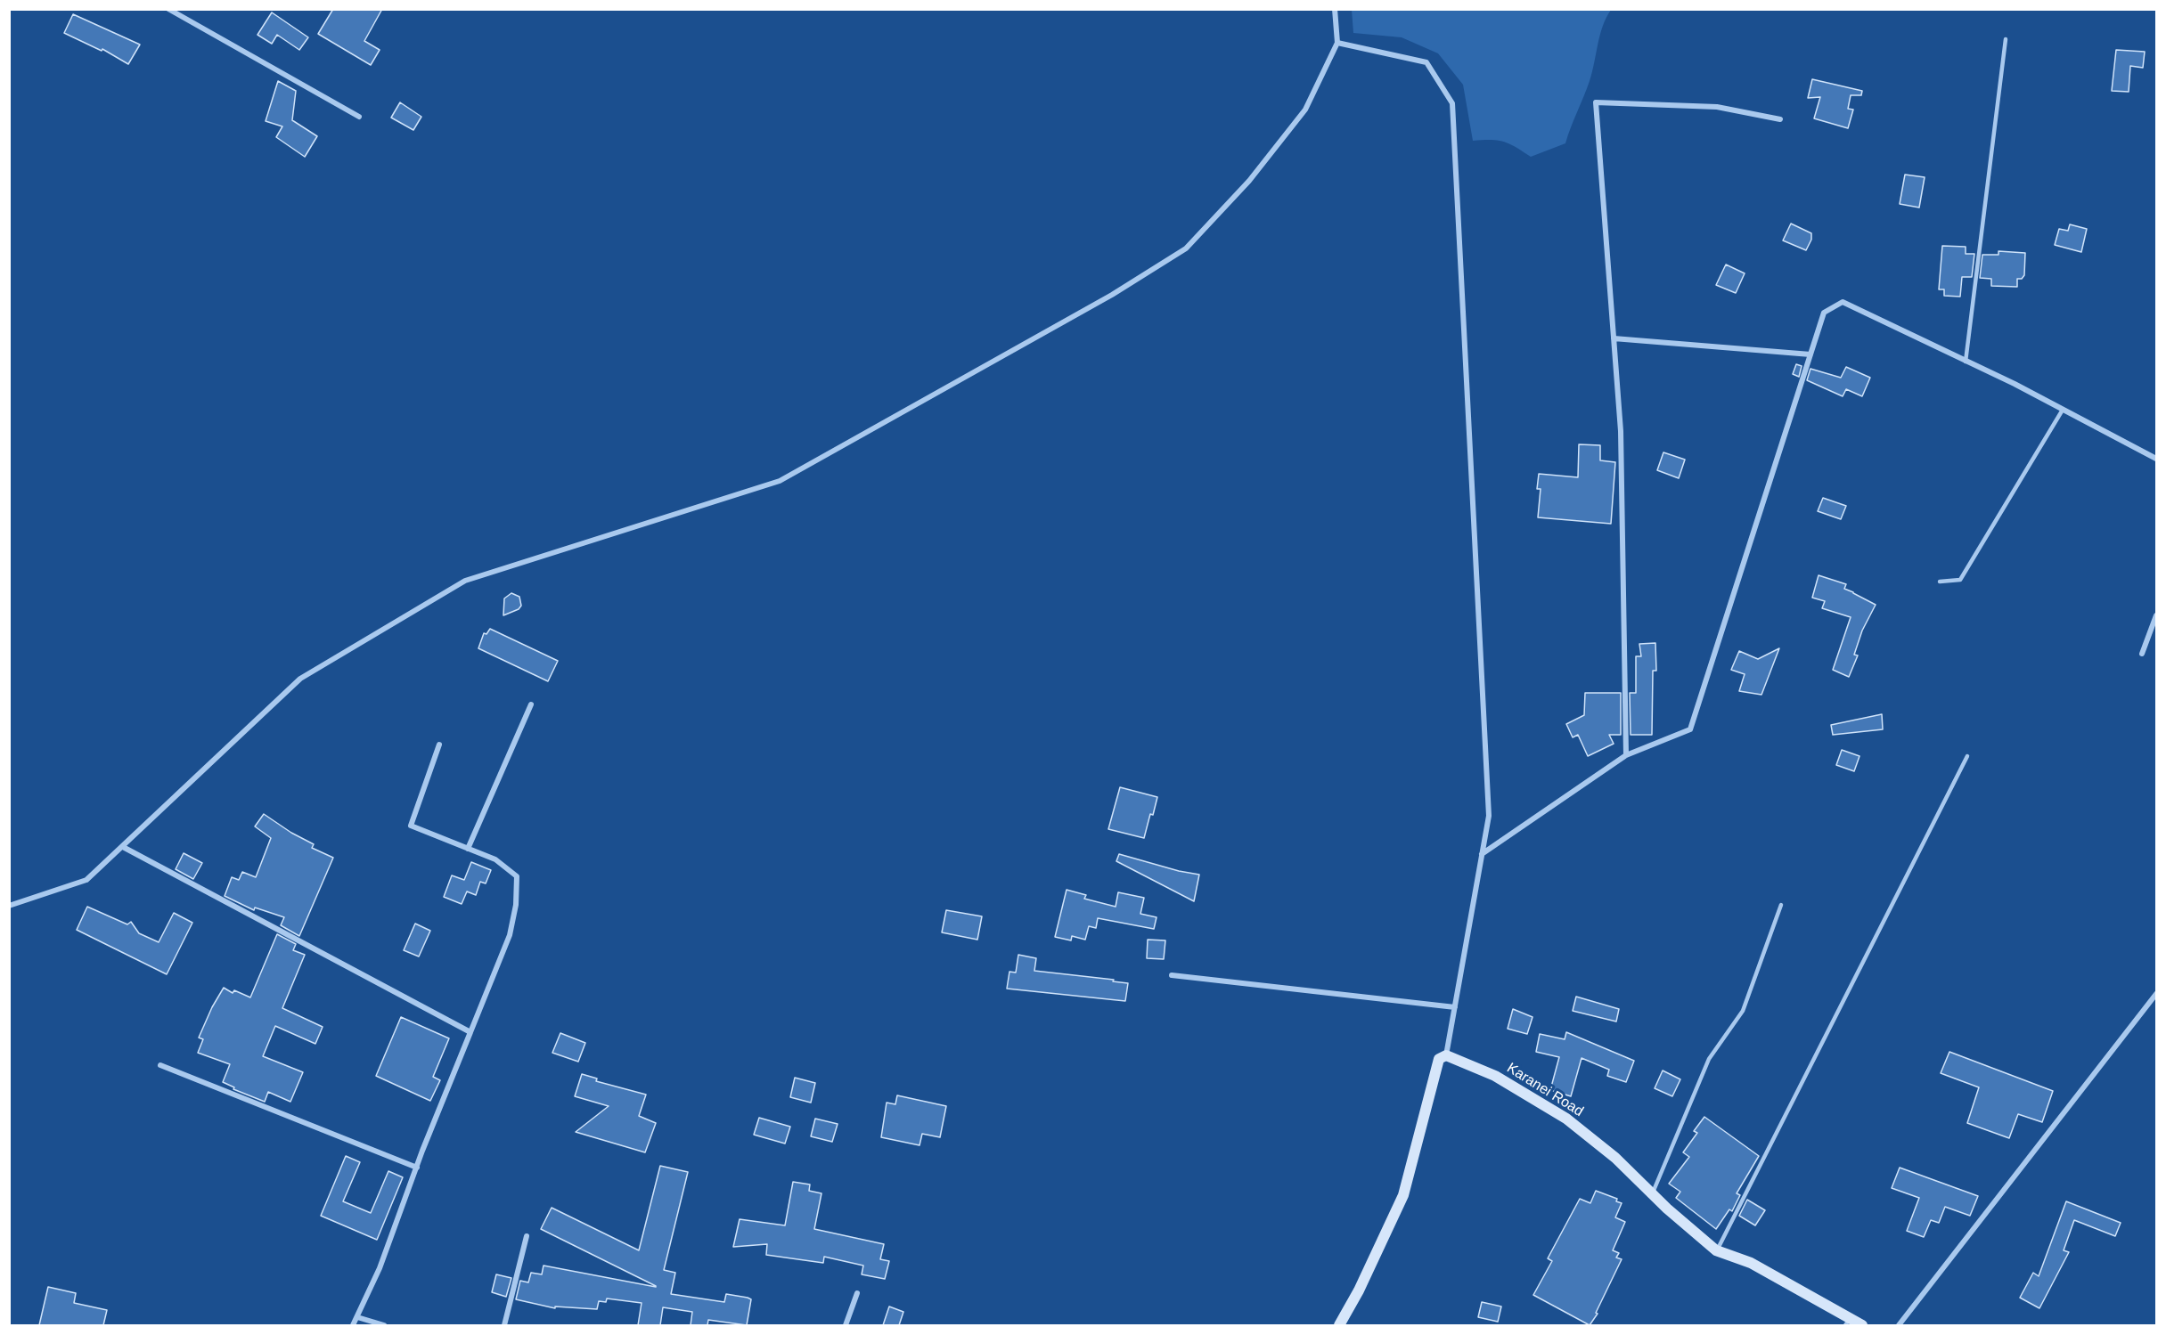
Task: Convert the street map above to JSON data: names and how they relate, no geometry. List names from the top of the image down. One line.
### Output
{"streets":{"street":["Karanei Road"]}}
